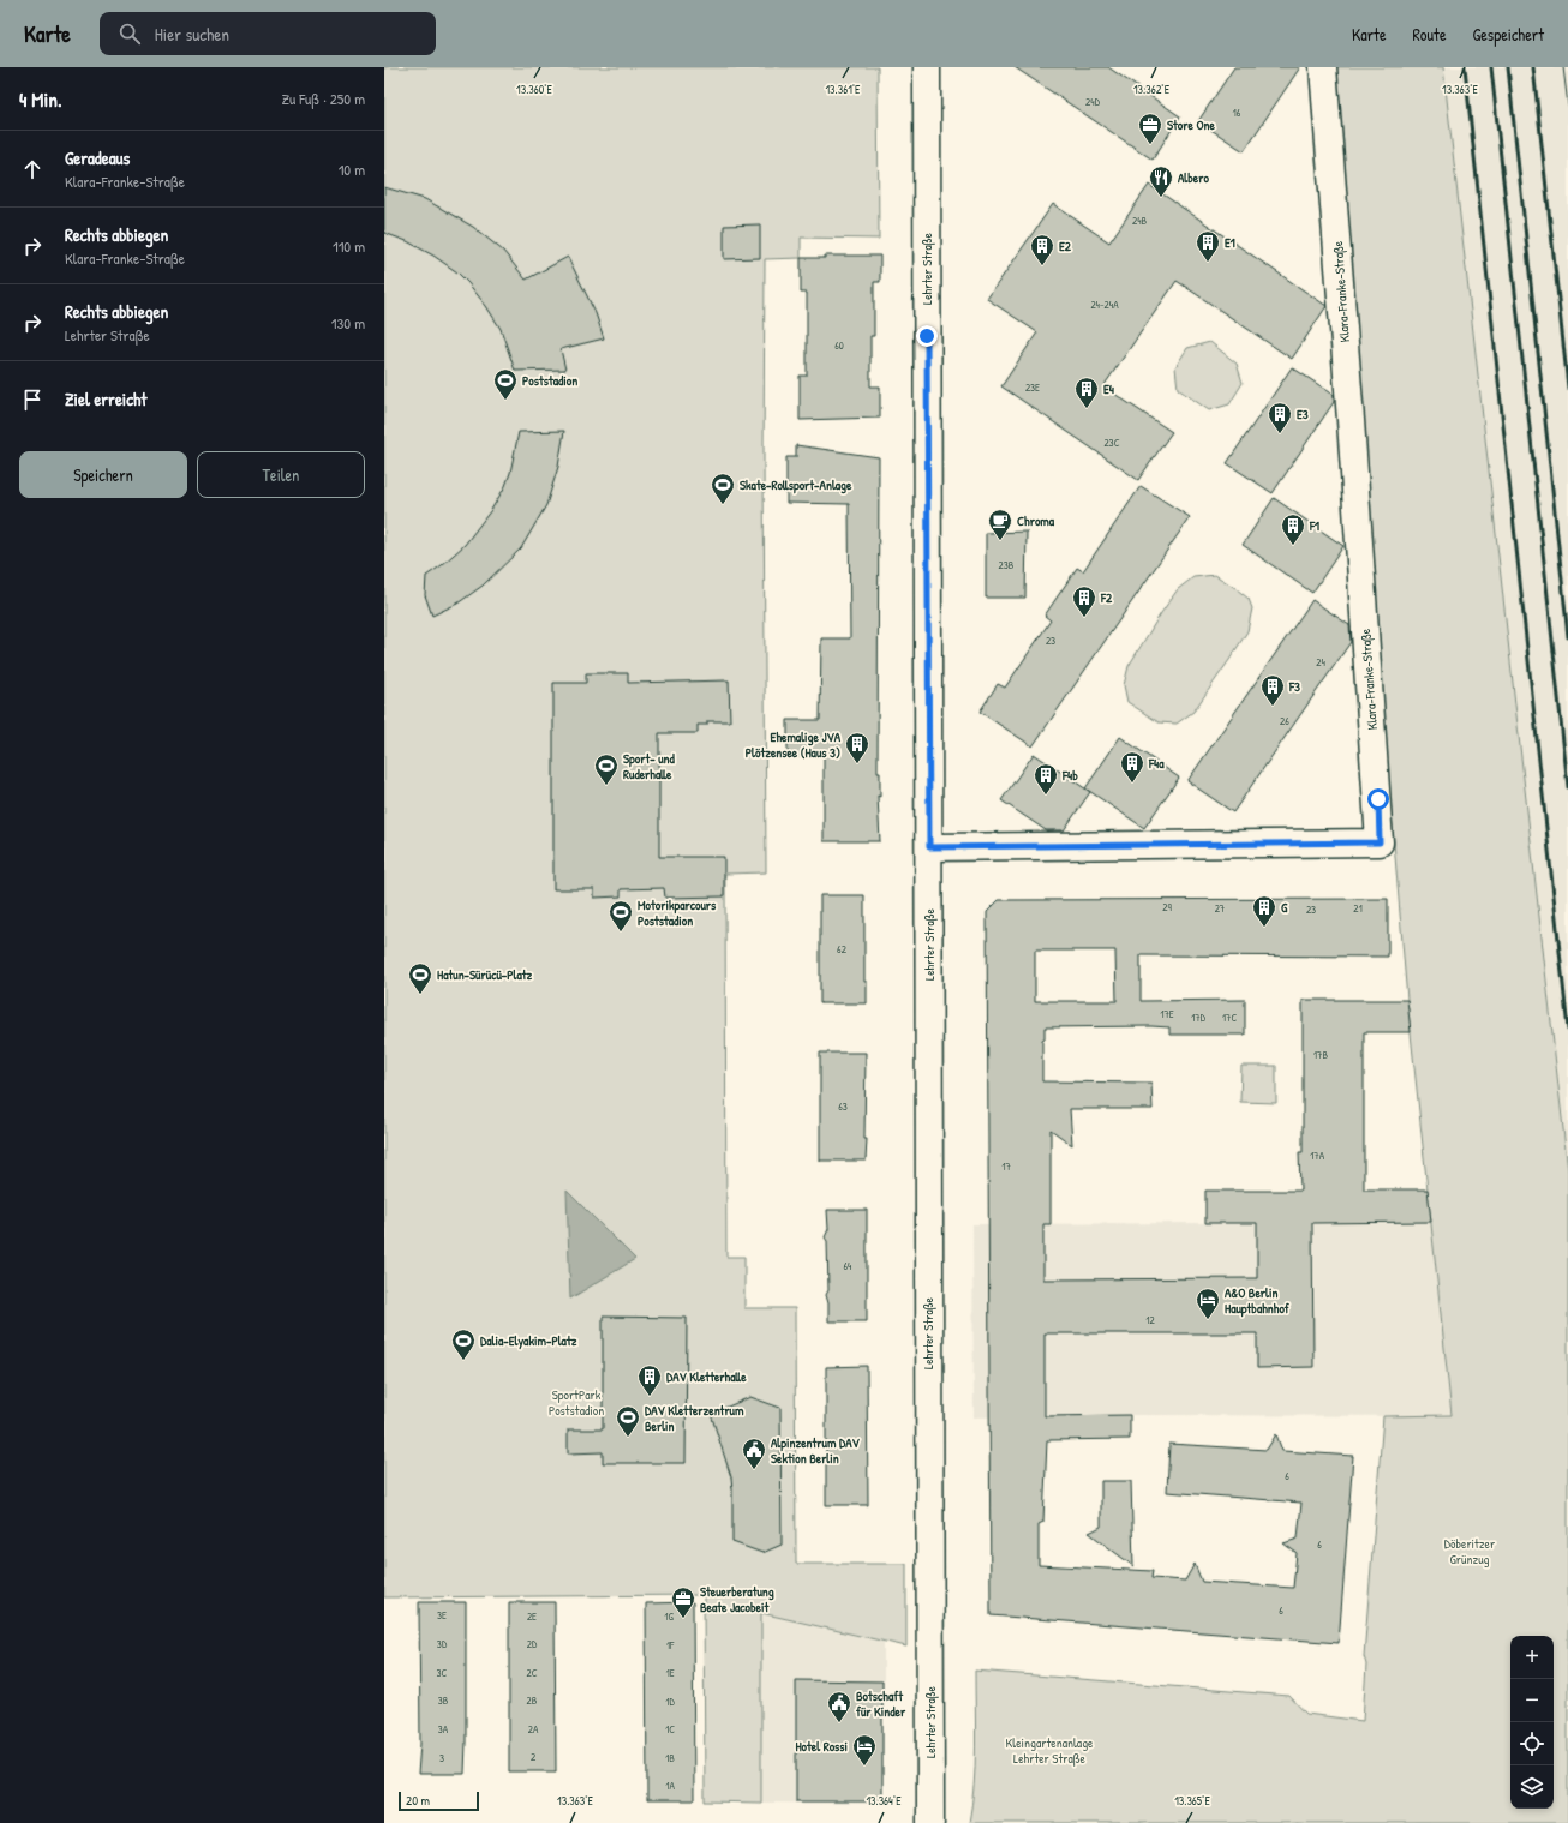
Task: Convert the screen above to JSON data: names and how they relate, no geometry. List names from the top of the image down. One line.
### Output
{"streets":{"street":["Lehrter Straße","Klara-Franke-Straße"]},"crossings":[["Lehrter Straße","Klara-Franke-Straße"]],"parks":["SportPark Poststadion","Döberitzer Grünzug","Kleingartenanlage Lehrter Straße"],"places":{"office":["Store One","Steuerberatung Beate Jacobeit"],"restaurant":["Albero"],"building":["E1","E2","E4","E3","F1","F2","F3","Ehemalige JVA Plötzensee (Haus 3)","F4a","F4b","G","DAV Kletterhalle"],"sports":["Poststadion","Skate-Rollsport-Anlage","Sport- und Ruderhalle","Motorikparcours Poststadion","Hatun-Sürücü-Platz","Dalia-Elyakim-Platz","DAV Kletterzentrum Berlin"],"cafe":["Chroma"],"hotel":["A&O Berlin Hauptbahnhof","Hotel Rossi"],"public building":["Alpinzentrum DAV Sektion Berlin","Botschaft für Kinder"]},"house_numbers":["24D","16","24B","24-24A","60","23E","23C","23B","23","24","26","29","27","21","23","62","17E","17D","17C","17B","63","17A","17","64","12","6","6","6","3E","2E","1G","3D","2D","1F","3C","2C","1E","3B","2B","1D","3A","2A","1C","2","3","1B","1A"],"scale_bar":"20 m","page":{"header":"Karte","search":"Hier suchen","nav":["Karte","Route","Gespeichert"],"heading":["4 Min.","Zu Fuß · 250 m"],"list":[["Geradeaus","Klara-Franke-Straße","10 m"],["Rechts abbiegen","Klara-Franke-Straße","110 m"],["Rechts abbiegen","Lehrter Straße","130 m"],"Ziel erreicht"],"buttons":["Speichern","Teilen"],"map_buttons":["+","−"],"scale":"20 m"},"coordinates":["13.360°E","13.361°E","13.362°E","13.363°E","13.364°E","13.365°E"]}
